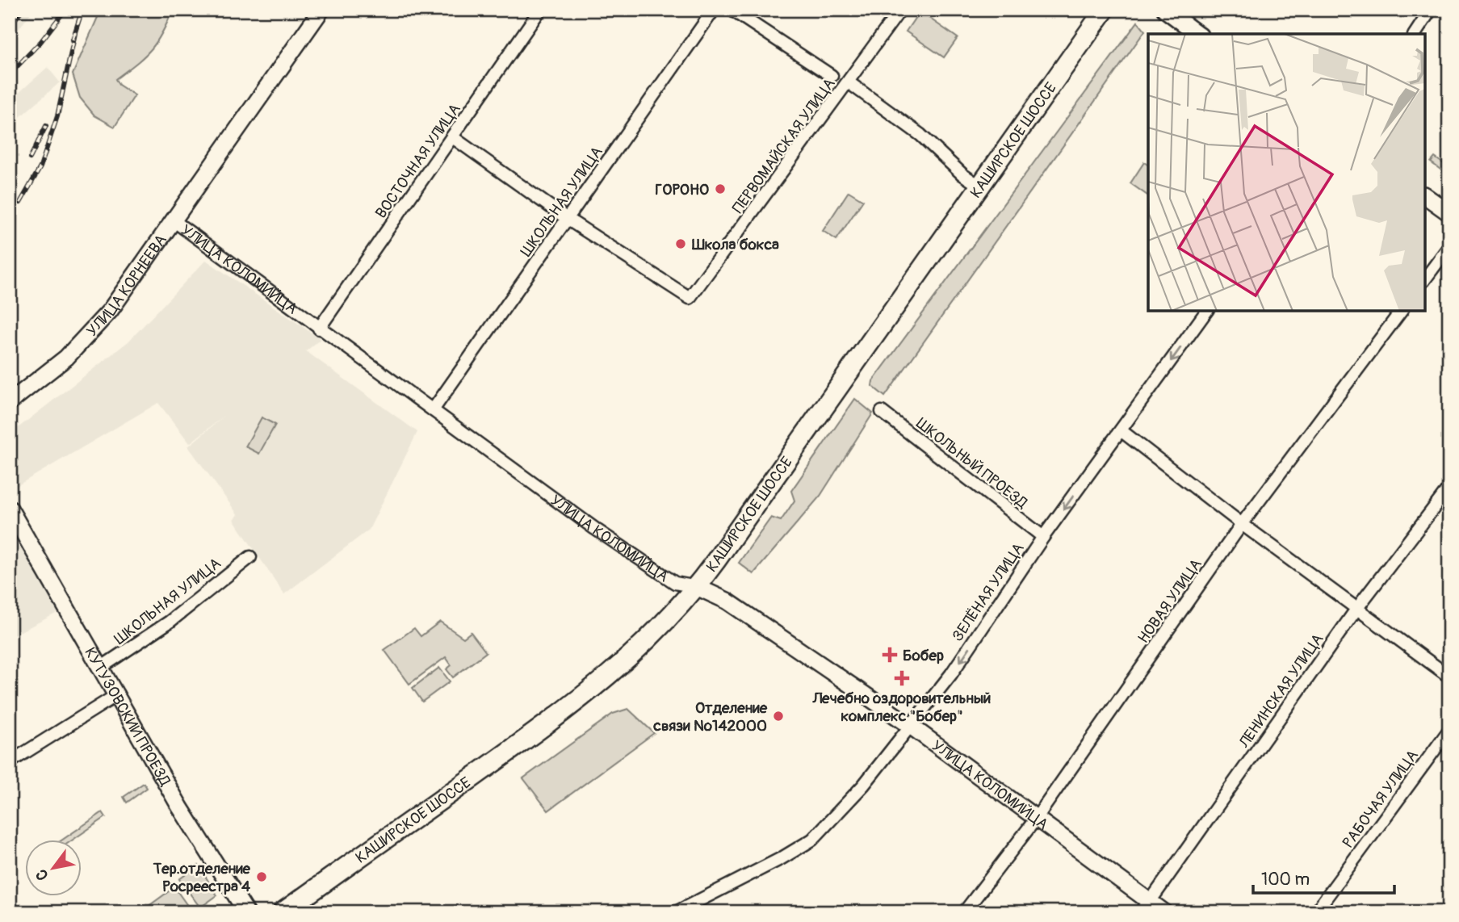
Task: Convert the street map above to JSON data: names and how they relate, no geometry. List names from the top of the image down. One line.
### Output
{"streets":{"main road":["КАШИРСКОЕ ШОССЕ"],"street":["ПЕРВОМАЙСКАЯ УЛИЦА","ВОСТОЧНАЯ УЛИЦА","ШКОЛЬНАЯ УЛИЦА","УЛИЦА КОЛОМИЙЦА","УЛИЦА КОРНЕЕВА","ШКОЛЬНЫЙ ПРОЕЗД","ЗЕЛЁНАЯ УЛИЦА","НОВАЯ УЛИЦА","ЛЕНИНСКАЯ УЛИЦА","КУТУЗОВСКИЙ ПРОЕЗД","РАБОЧАЯ УЛИЦА"]},"crossings":[["КАШИРСКОЕ ШОССЕ","УЛИЦА КОЛОМИЙЦА"],["ПЕРВОМАЙСКАЯ УЛИЦА","ШКОЛЬНАЯ УЛИЦА"],["ВОСТОЧНАЯ УЛИЦА","УЛИЦА КОЛОМИЙЦА"],["ШКОЛЬНАЯ УЛИЦА","УЛИЦА КОЛОМИЙЦА"],["ШКОЛЬНАЯ УЛИЦА","КУТУЗОВСКИЙ ПРОЕЗД"],["УЛИЦА КОЛОМИЙЦА","УЛИЦА КОРНЕЕВА"],["УЛИЦА КОЛОМИЙЦА","ЗЕЛЁНАЯ УЛИЦА"],["УЛИЦА КОЛОМИЙЦА","НОВАЯ УЛИЦА"],["УЛИЦА КОЛОМИЙЦА","ЛЕНИНСКАЯ УЛИЦА"],["ШКОЛЬНЫЙ ПРОЕЗД","ЗЕЛЁНАЯ УЛИЦА"]],"one_way":["ЗЕЛЁНАЯ УЛИЦА"],"places":{"other":["ГОРОНО","Школа бокса","Отделение связи №142000","Тер.отделение Росреестра 4"],"health":["Бобер","Лечебно оздоровительный комплекс \"Бобер\""]},"scale_bar":"100 m","north":"bottom left"}
